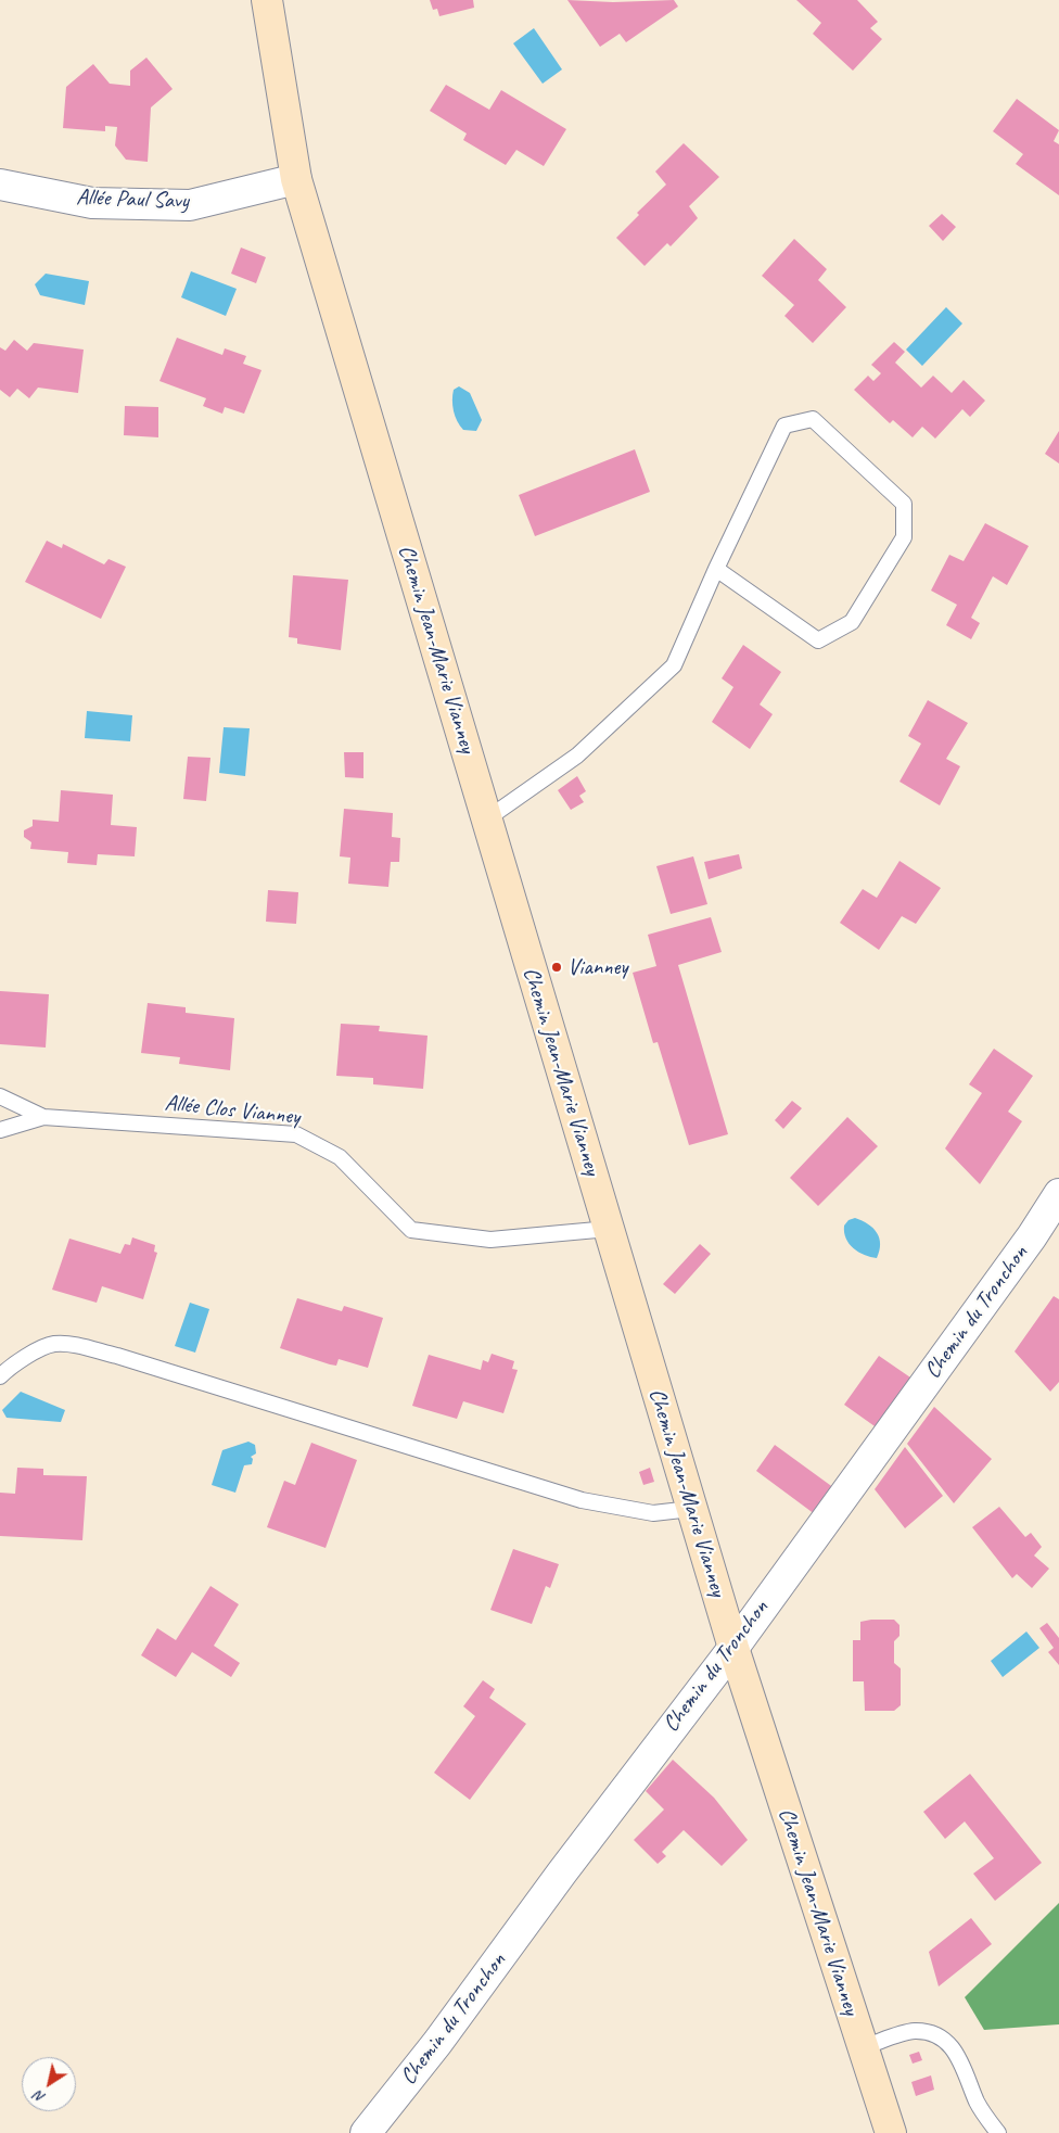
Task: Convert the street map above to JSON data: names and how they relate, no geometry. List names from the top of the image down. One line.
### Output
{"streets":{"street":["Allée Paul Savy","Chemin Jean-Marie Vianney","Chemin du Tronchon"],"lane":["Allée Clos Vianney"]},"crossings":[["Allée Paul Savy","Chemin Jean-Marie Vianney"],["Chemin Jean-Marie Vianney","Allée Clos Vianney"],["Chemin Jean-Marie Vianney","Chemin du Tronchon"]],"places":["Vianney"],"north":"bottom left"}
